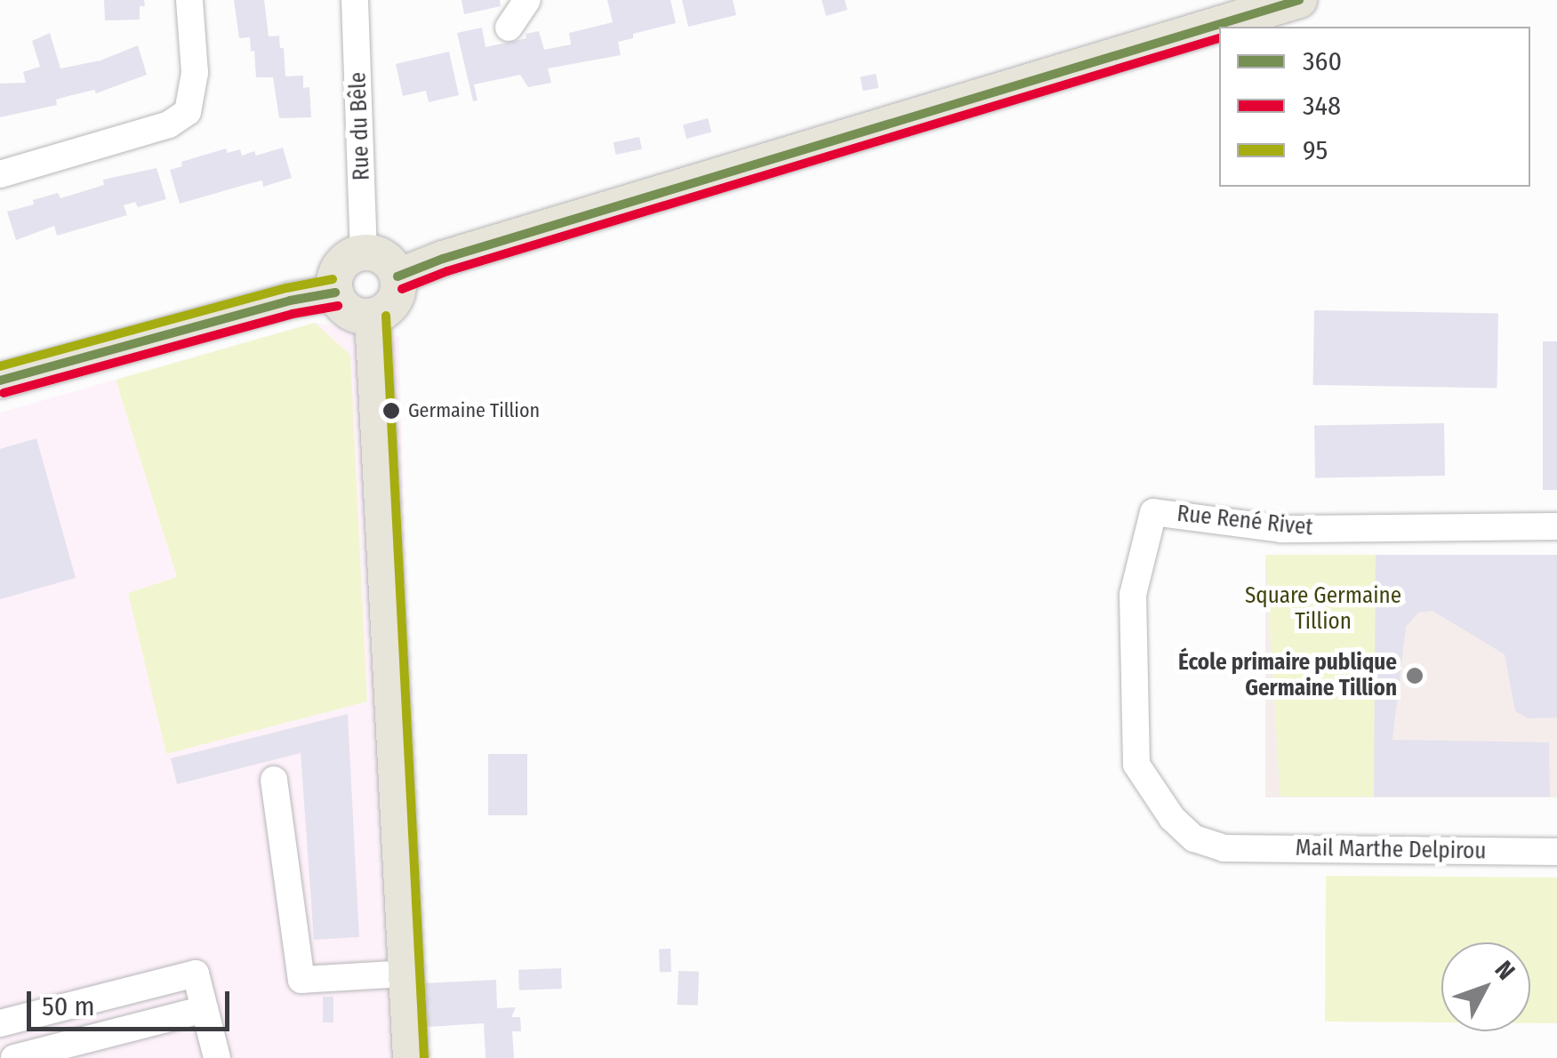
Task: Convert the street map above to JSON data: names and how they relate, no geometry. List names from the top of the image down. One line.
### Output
{"streets":{"street":["Rue du Bêle","Rue René Rivet","Mail Marthe Delpirou"]},"crossings":[["Rue René Rivet","Mail Marthe Delpirou"]],"parks":["Square Germaine Tillion"],"places":["Germaine Tillion","École primaire publique Germaine Tillion"],"lines":["transit line 360","transit line 348","transit line 95"],"legend":["360","348","95"],"scale_bar":"50 m","north":"top right"}
